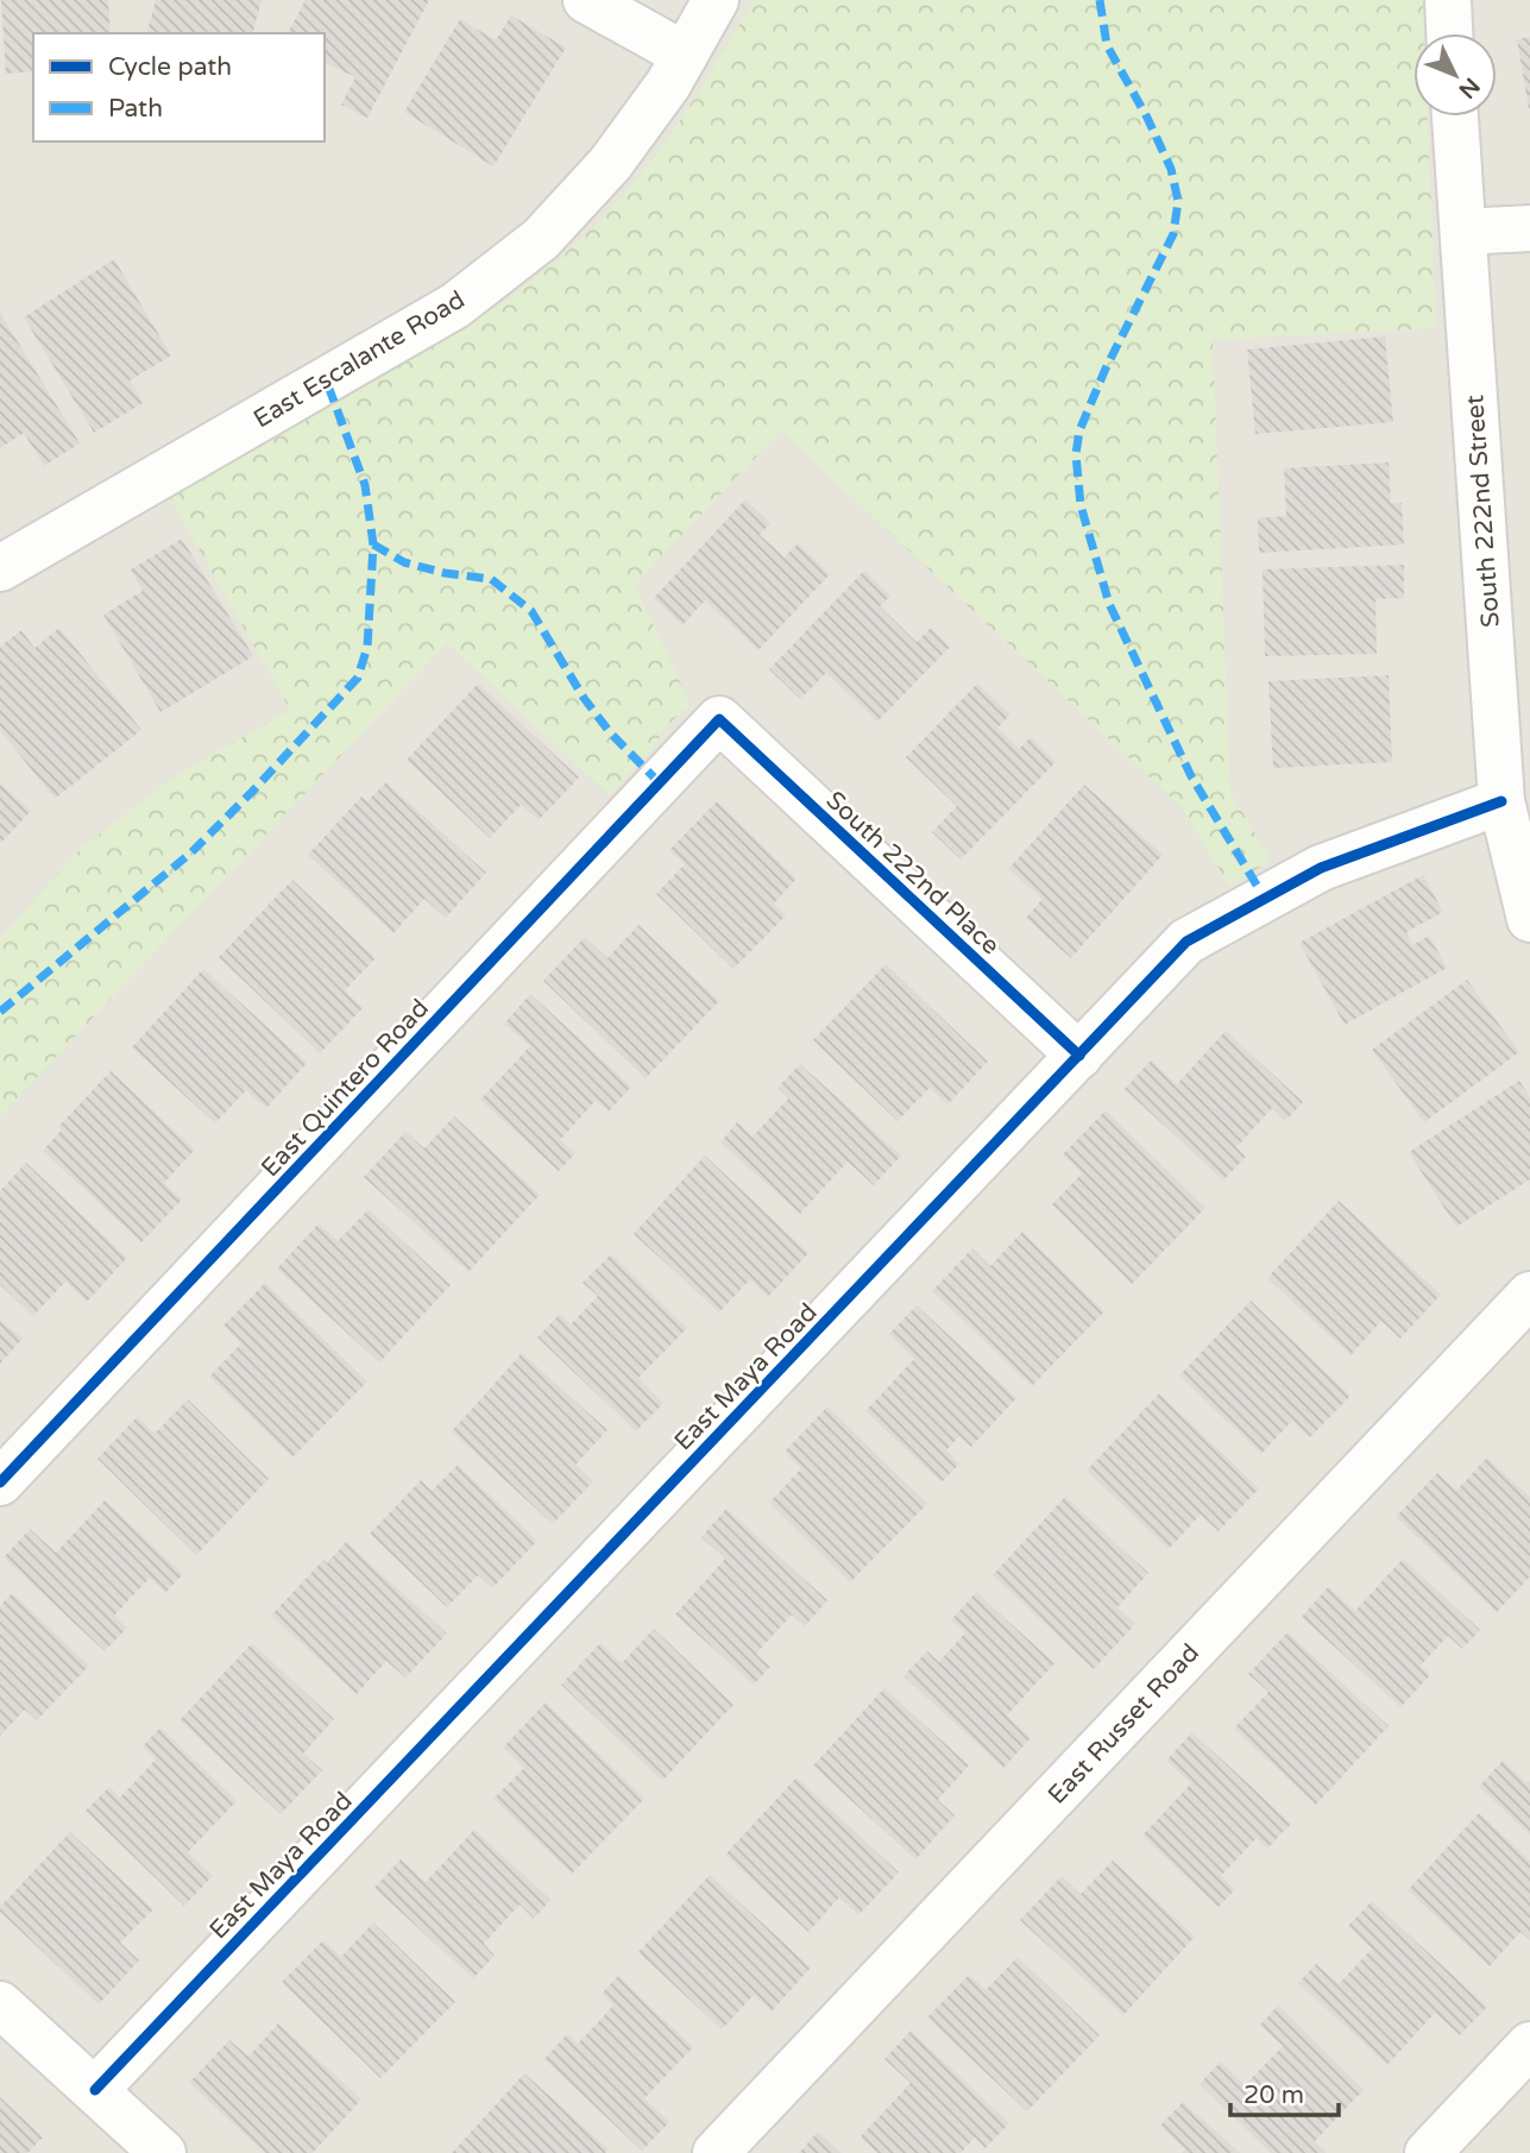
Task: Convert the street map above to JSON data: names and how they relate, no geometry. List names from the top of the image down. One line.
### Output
{"streets":{"street":["East Escalante Road","South 222nd Street","South 222nd Place","East Quintero Road","East Maya Road","East Russet Road"]},"crossings":[["South 222nd Street","East Maya Road"],["South 222nd Place","East Quintero Road"],["South 222nd Place","East Maya Road"]],"legend":["Cycle path","Path"],"scale_bar":"20 m","north":"bottom right"}
